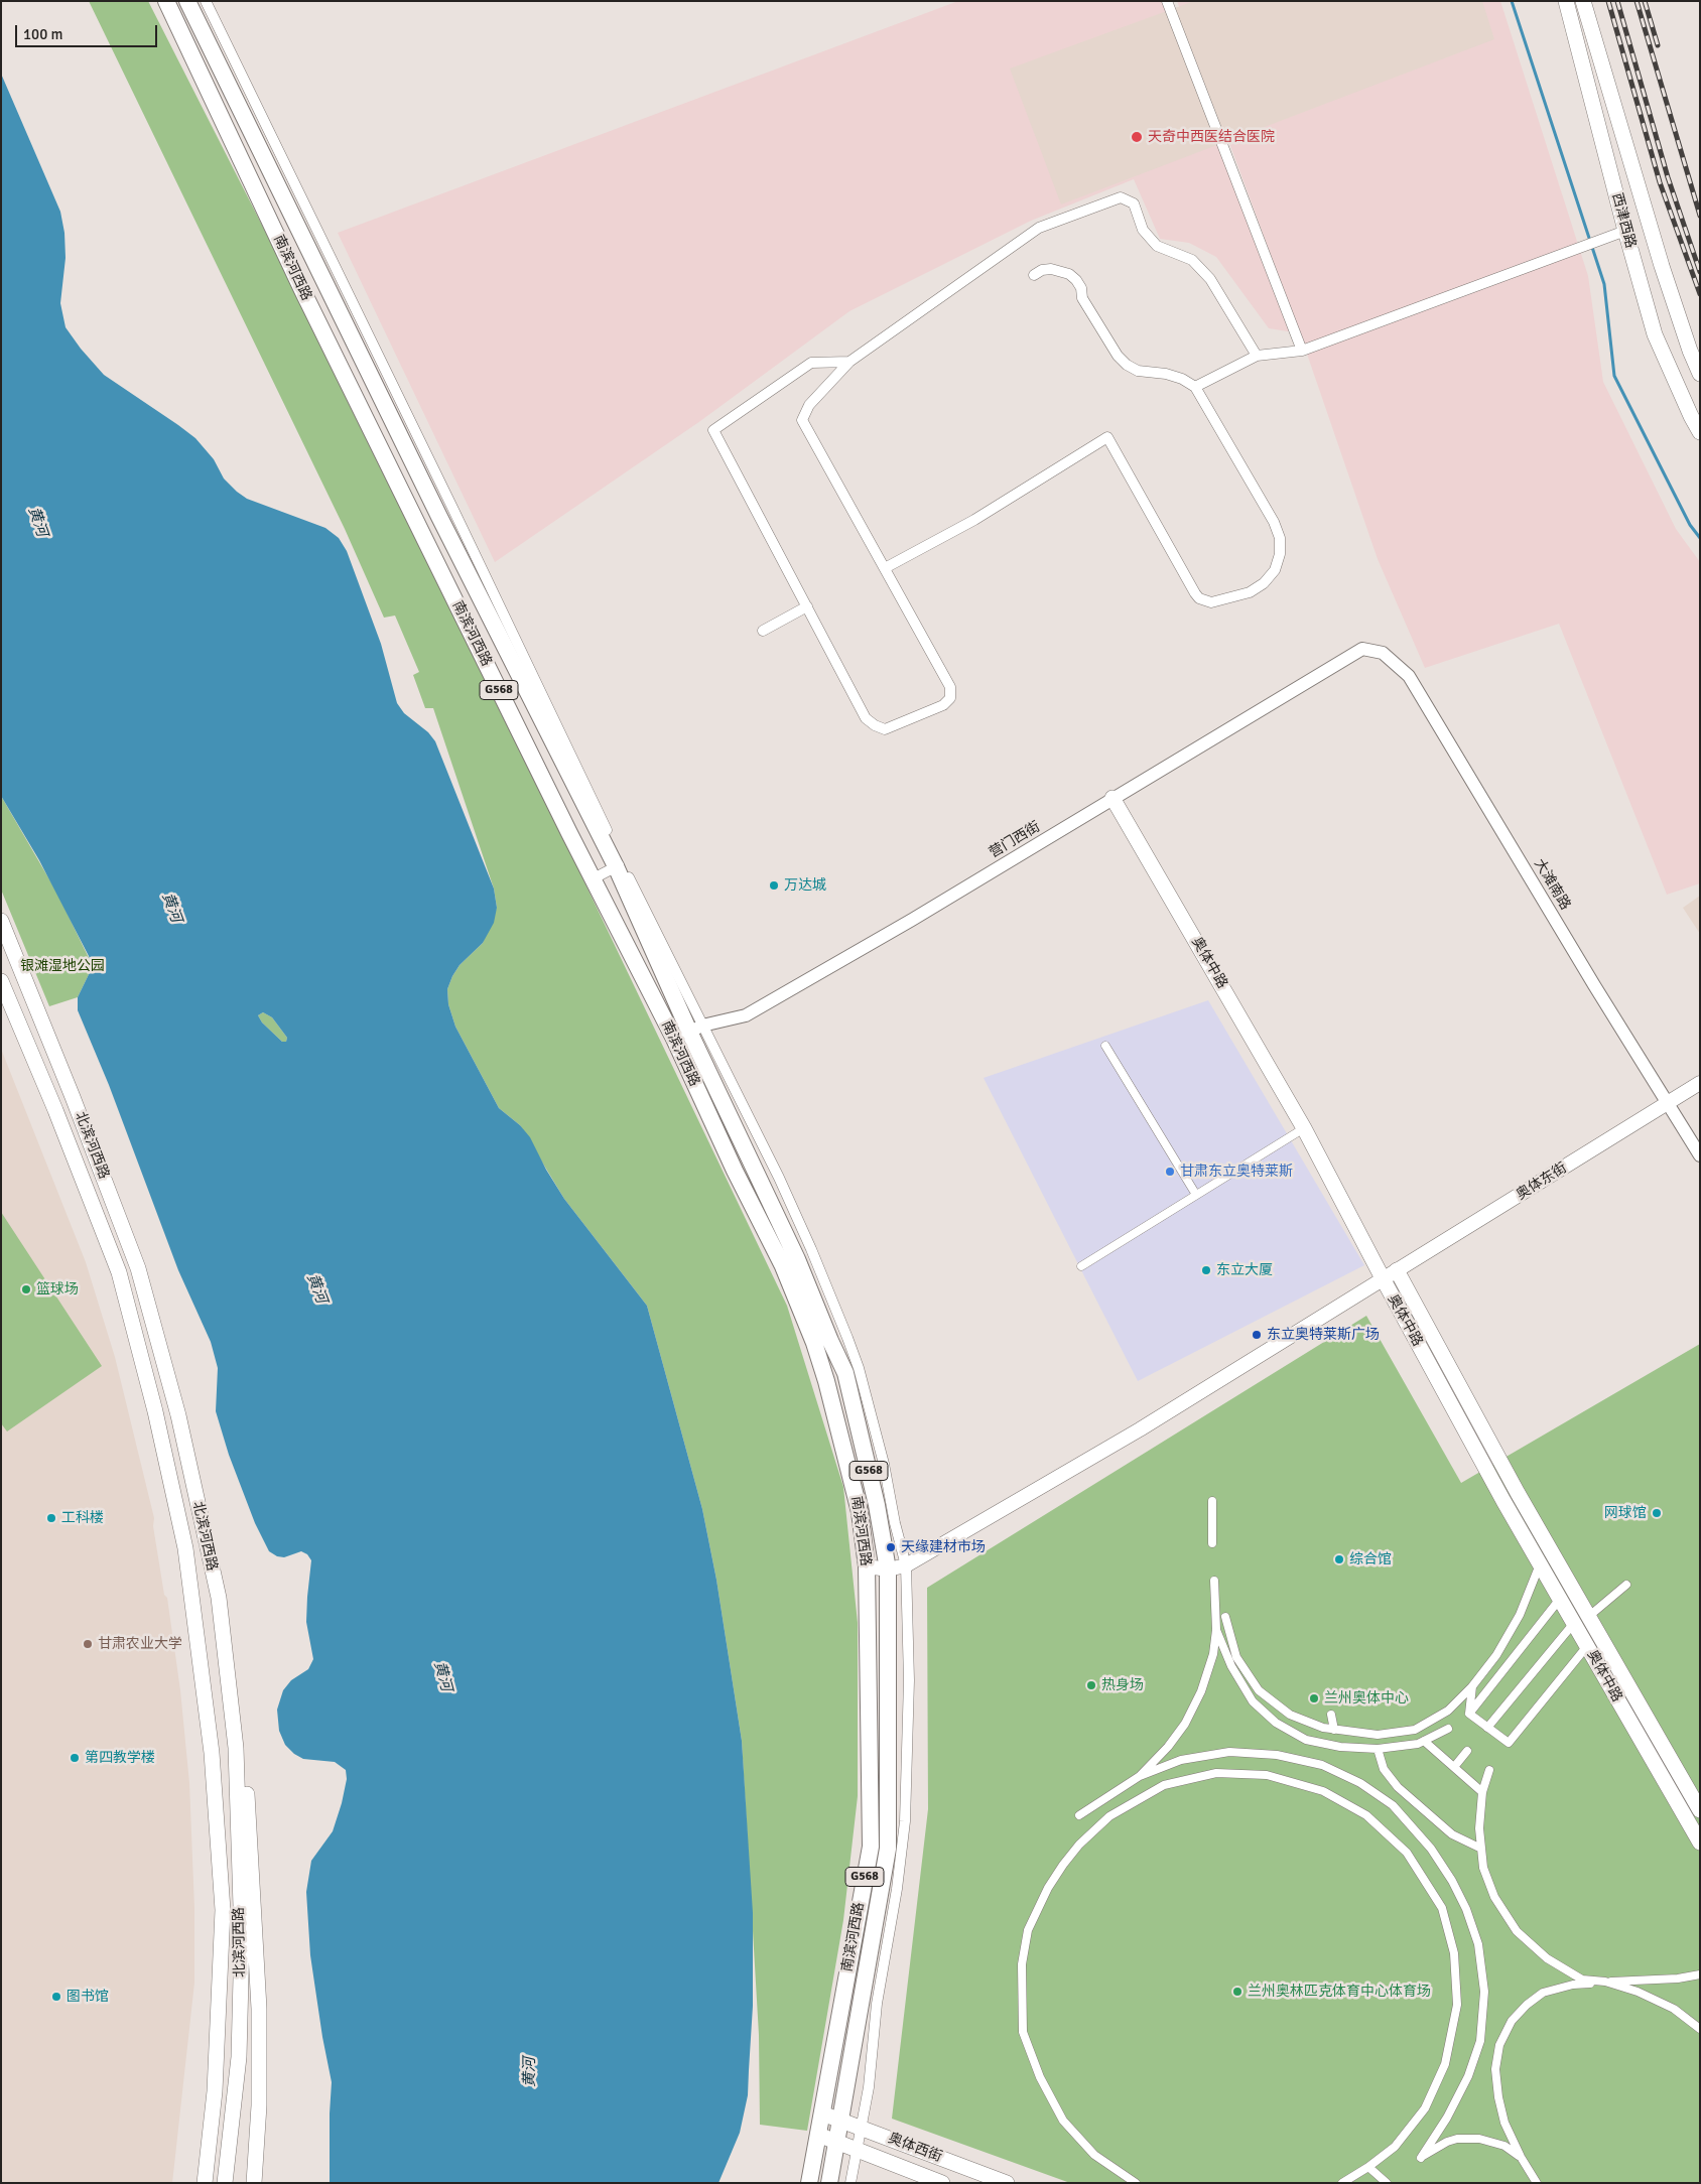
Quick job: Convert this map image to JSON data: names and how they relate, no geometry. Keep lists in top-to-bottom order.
{
  "streets": {
    "highway": ["南滨河西路", "G568"],
    "main road": [
      "西津西路",
      "奥体中路",
      "北滨河西路",
      "奥体东街",
      "奥体西街"
    ],
    "street": ["营门西街", "大滩南路"]
  },
  "crossings": [
    ["南滨河西路", "营门西街"],
    ["南滨河西路", "奥体东街"],
    ["南滨河西路", "奥体西街"],
    ["营门西街", "大滩南路"],
    ["营门西街", "奥体中路"],
    ["大滩南路", "奥体东街"],
    ["奥体中路", "奥体东街"]
  ],
  "water": ["黄河"],
  "parks": ["银滩湿地公园"],
  "places": [
    "天奇中西医结合医院",
    "万达城",
    "甘肃东立奥特莱斯",
    "东立大厦",
    "篮球场",
    "东立奥特莱斯广场",
    "网球馆",
    "工科楼",
    "天缘建材市场",
    "综合馆",
    "甘肃农业大学",
    "热身场",
    "兰州奥体中心",
    "第四教学楼",
    "兰州奥林匹克体育中心体育场",
    "图书馆"
  ],
  "scale_bar": "100 m"
}
